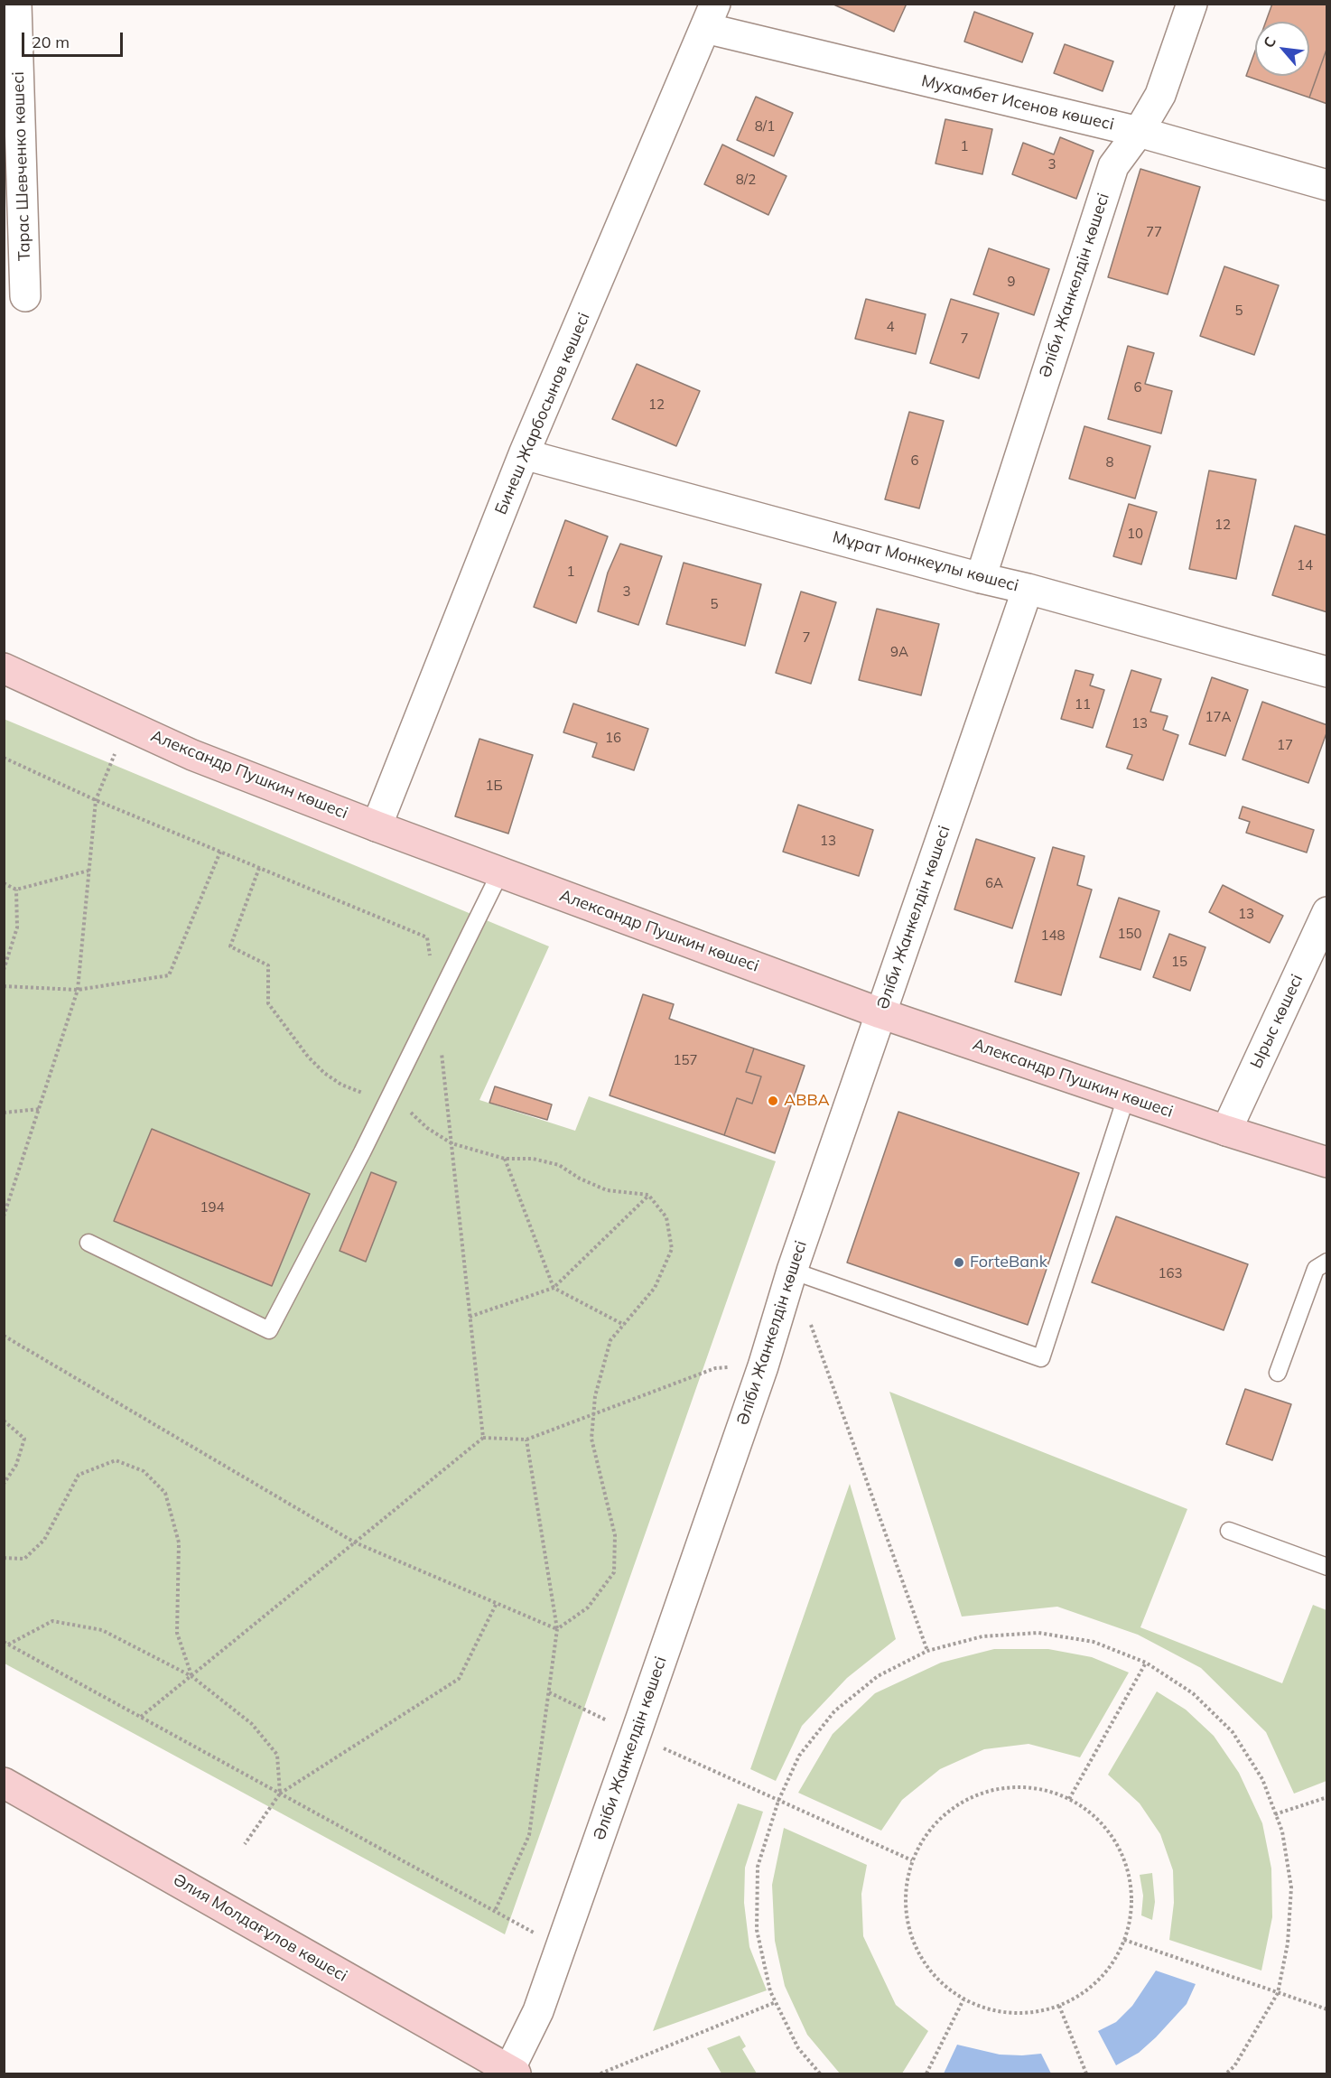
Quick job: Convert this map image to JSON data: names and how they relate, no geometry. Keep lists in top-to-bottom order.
{
  "streets": {
    "street": [
      "Мухамбет Исенов көшесі",
      "Тарас Шевченко көшесі",
      "Әліби Жанкелдін көшесі",
      "Бинеш Жарбосынов көшесі",
      "Мұрат Монкеұлы көшесі",
      "Александр Пушкин көшесі",
      "Ырыс көшесі",
      "Әлия Молдағұлов көшесі"
    ]
  },
  "crossings": [
    ["Мухамбет Исенов көшесі", "Әліби Жанкелдін көшесі"],
    ["Мухамбет Исенов көшесі", "Бинеш Жарбосынов көшесі"],
    ["Әліби Жанкелдін көшесі", "Мұрат Монкеұлы көшесі"],
    ["Әліби Жанкелдін көшесі", "Александр Пушкин көшесі"],
    ["Әліби Жанкелдін көшесі", "Әлия Молдағұлов көшесі"],
    ["Бинеш Жарбосынов көшесі", "Мұрат Монкеұлы көшесі"],
    ["Бинеш Жарбосынов көшесі", "Александр Пушкин көшесі"],
    ["Александр Пушкин көшесі", "Ырыс көшесі"]
  ],
  "places": ["ABBA", "ForteBank"],
  "house_numbers": [
    "8/1",
    "1",
    "3",
    "8/2",
    "77",
    "9",
    "5",
    "4",
    "7",
    "6",
    "12",
    "6",
    "8",
    "12",
    "10",
    "14",
    "1",
    "3",
    "5",
    "7",
    "9А",
    "11",
    "17А",
    "13",
    "16",
    "17",
    "1Б",
    "13",
    "6А",
    "13",
    "150",
    "148",
    "15",
    "157",
    "194",
    "163"
  ],
  "scale_bar": "20 m",
  "north": "top left"
}
